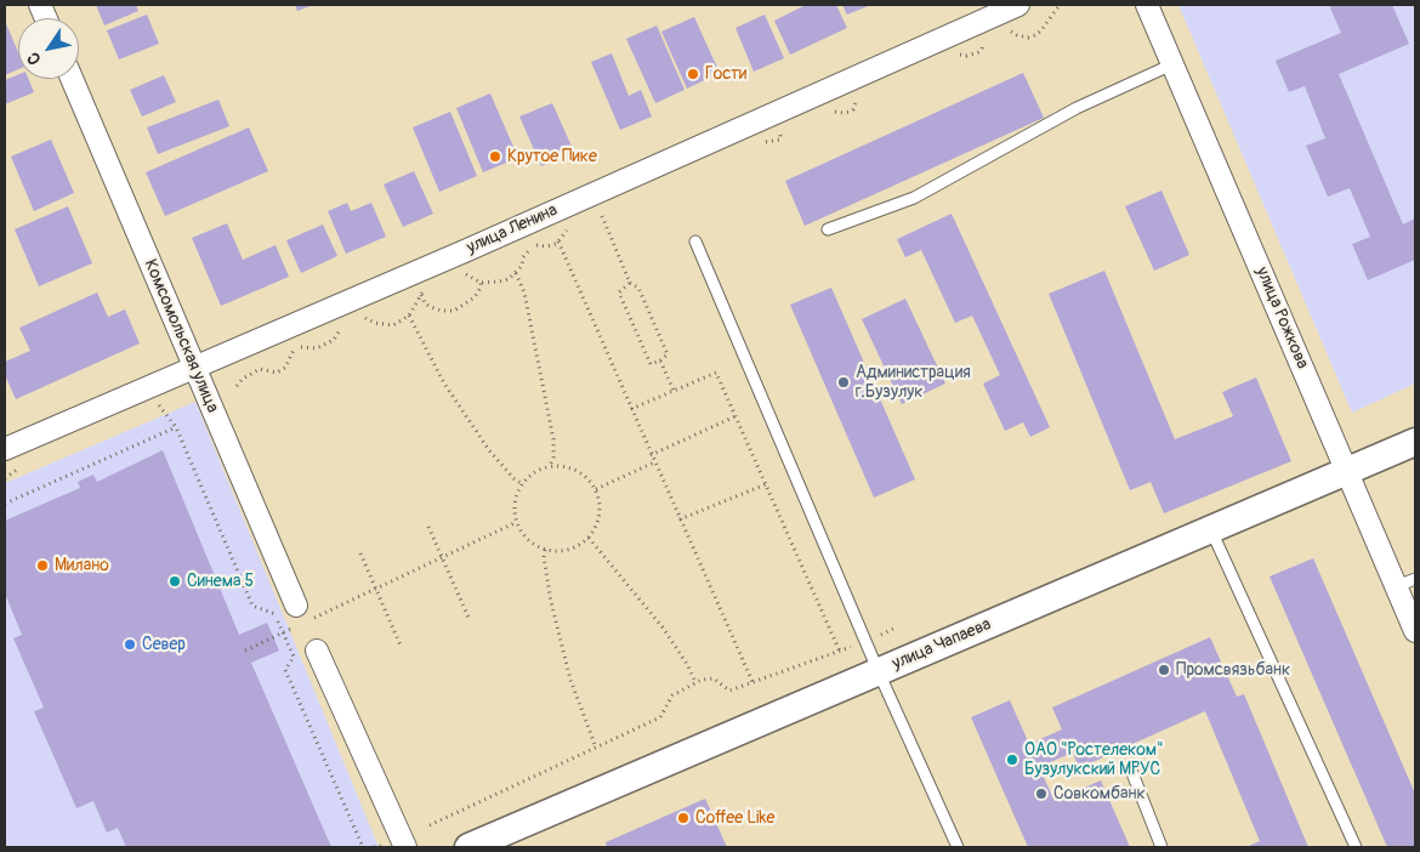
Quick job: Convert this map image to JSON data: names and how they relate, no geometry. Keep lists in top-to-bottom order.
{
  "streets": {
    "street": [
      "улица Ленина",
      "улица Рожкова",
      "Комсомольская улица",
      "улица Чапаева"
    ]
  },
  "crossings": [
    ["улица Ленина", "Комсомольская улица"],
    ["улица Рожкова", "улица Чапаева"]
  ],
  "places": [
    "Гости",
    "Крутое Пике",
    "Администрация г.Бузулук",
    "Милано",
    "Синема 5",
    "Север",
    "Промсвязьбанк",
    "ОАО \"Ростелеком\" Бузулукский МРУС",
    "Совкомбанк",
    "Coffee Like"
  ],
  "north": "bottom left"
}
